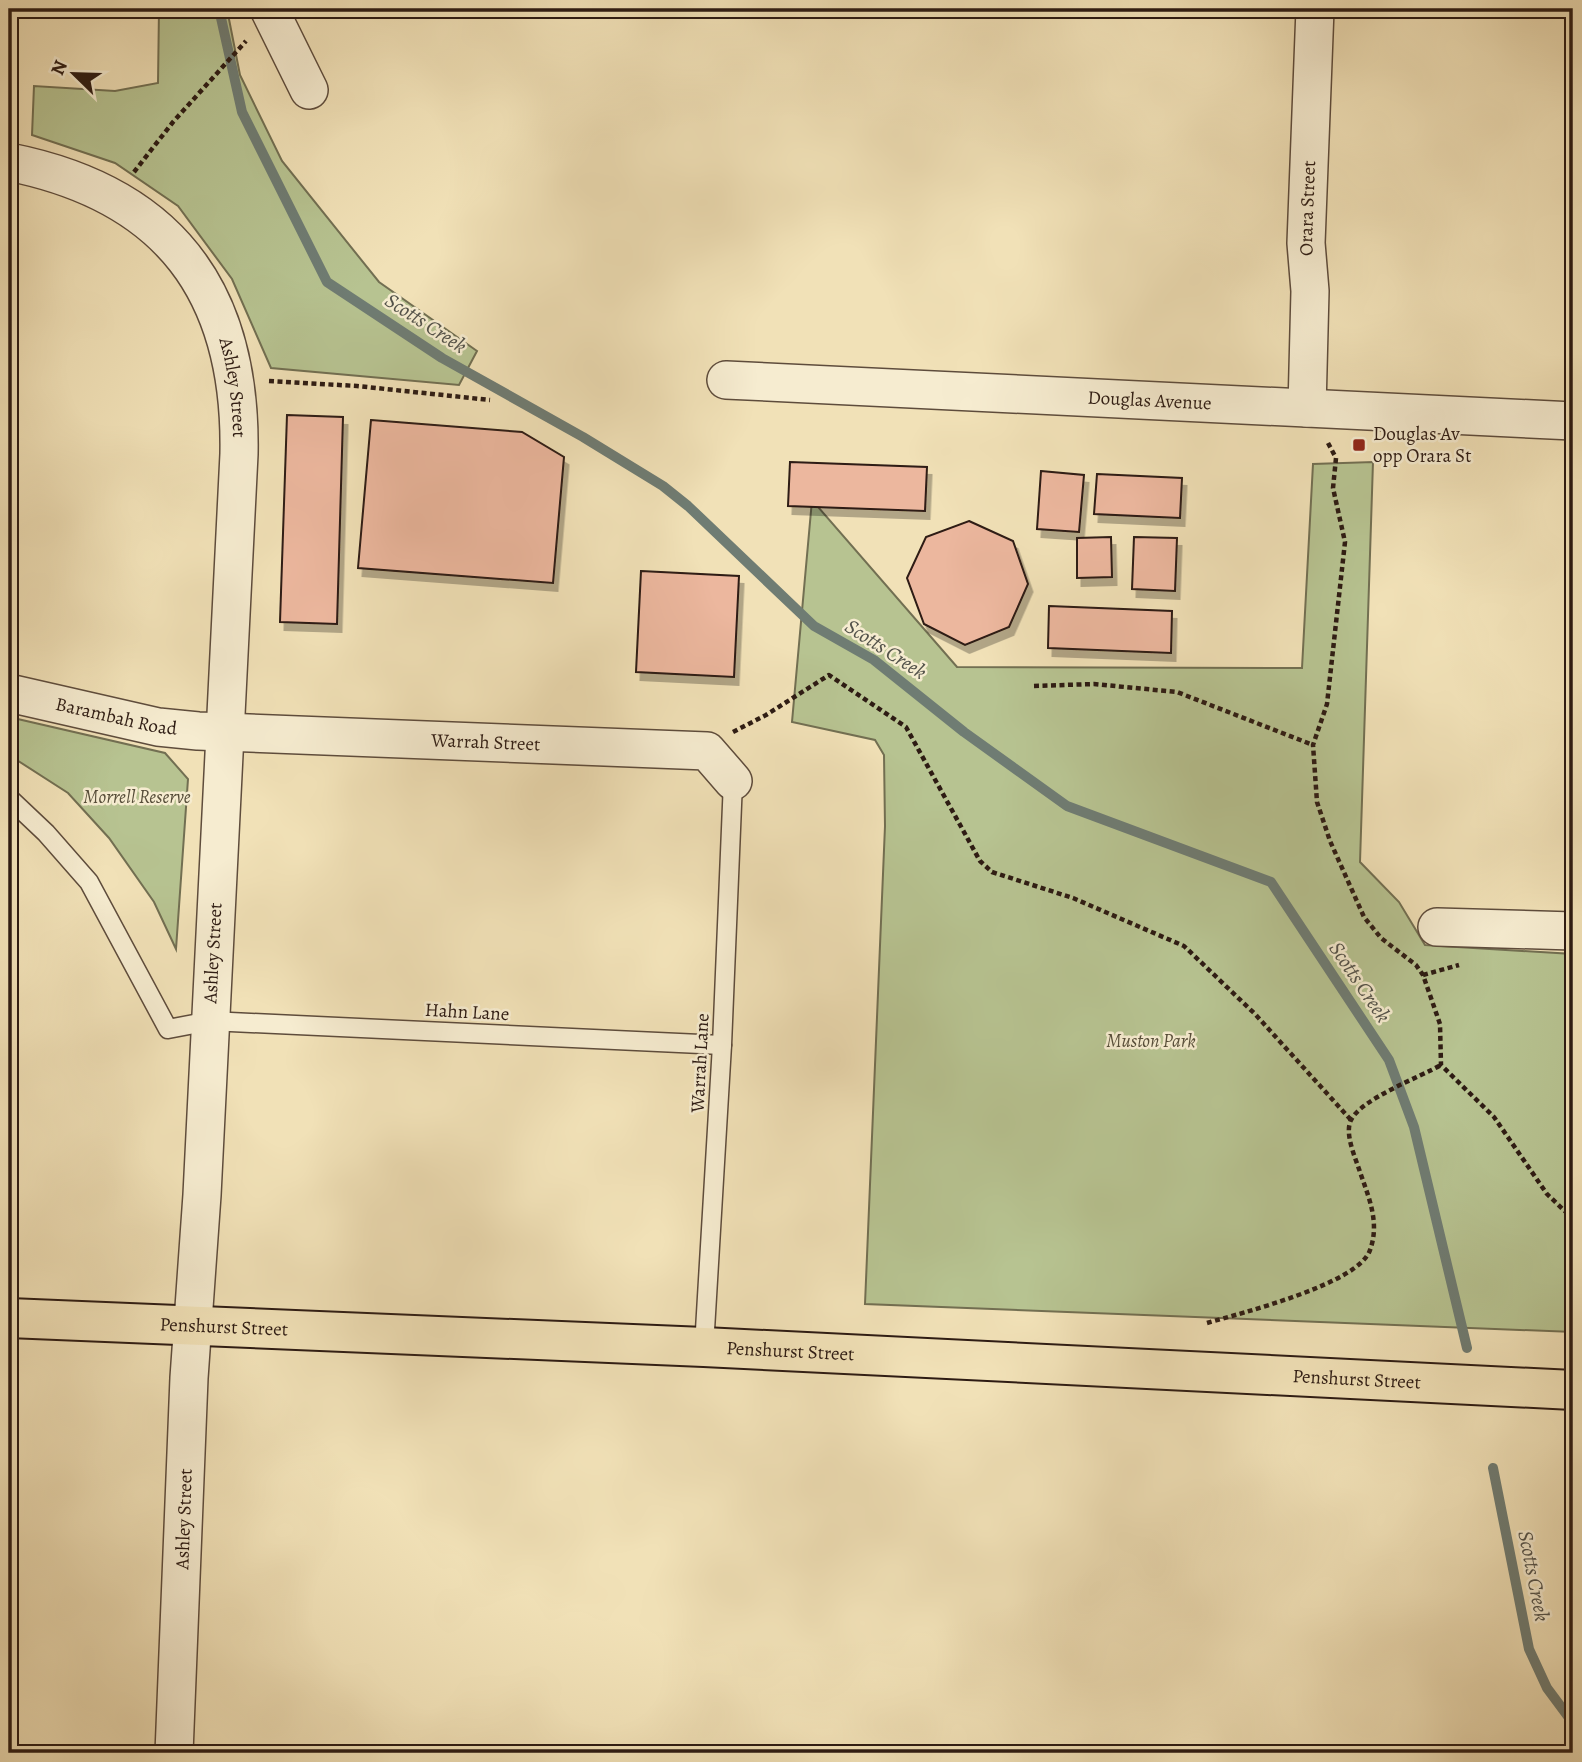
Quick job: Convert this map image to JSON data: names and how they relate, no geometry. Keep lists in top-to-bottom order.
{
  "streets": {
    "main road": ["Penshurst Street"],
    "street": [
      "Orara Street",
      "Ashley Street",
      "Douglas Avenue",
      "Barambah Road",
      "Warrah Street"
    ],
    "lane": ["Hahn Lane", "Warrah Lane"]
  },
  "crossings": [
    ["Orara Street", "Douglas Avenue"],
    ["Ashley Street", "Barambah Road"],
    ["Ashley Street", "Warrah Street"],
    ["Ashley Street", "Hahn Lane"],
    ["Ashley Street", "Penshurst Street"],
    ["Barambah Road", "Warrah Street"],
    ["Hahn Lane", "Warrah Lane"],
    ["Warrah Lane", "Penshurst Street"]
  ],
  "water": ["Scotts Creek"],
  "parks": ["Morrell Reserve", "Muston Park"],
  "places": {
    "transit": ["Douglas Av opp Orara St"]
  },
  "north": "top left"
}
